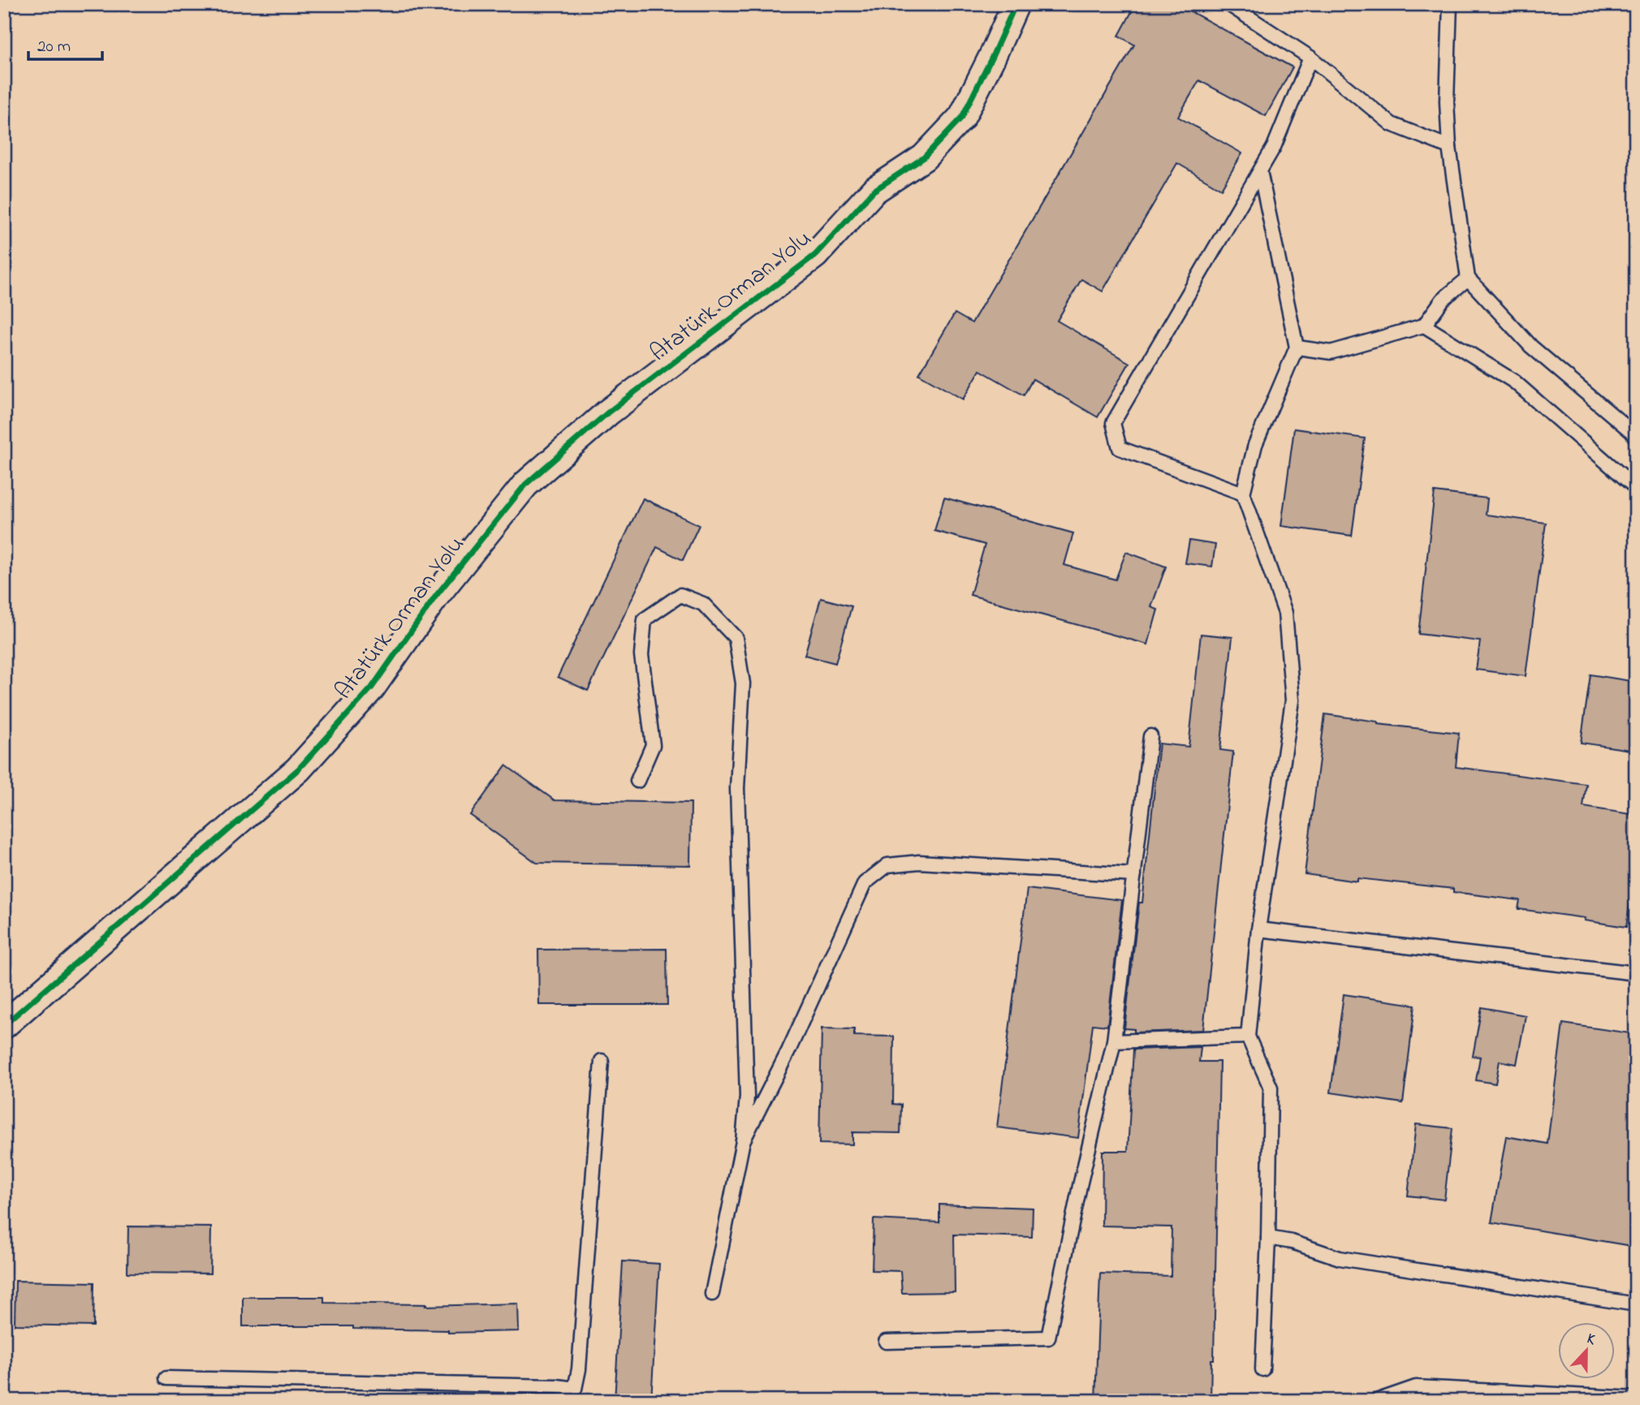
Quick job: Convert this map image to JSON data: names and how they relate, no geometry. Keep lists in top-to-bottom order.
{
  "streets": {
    "street": ["Atatürk Orman Yolu"]
  },
  "scale_bar": "20 m",
  "north": "top"
}
